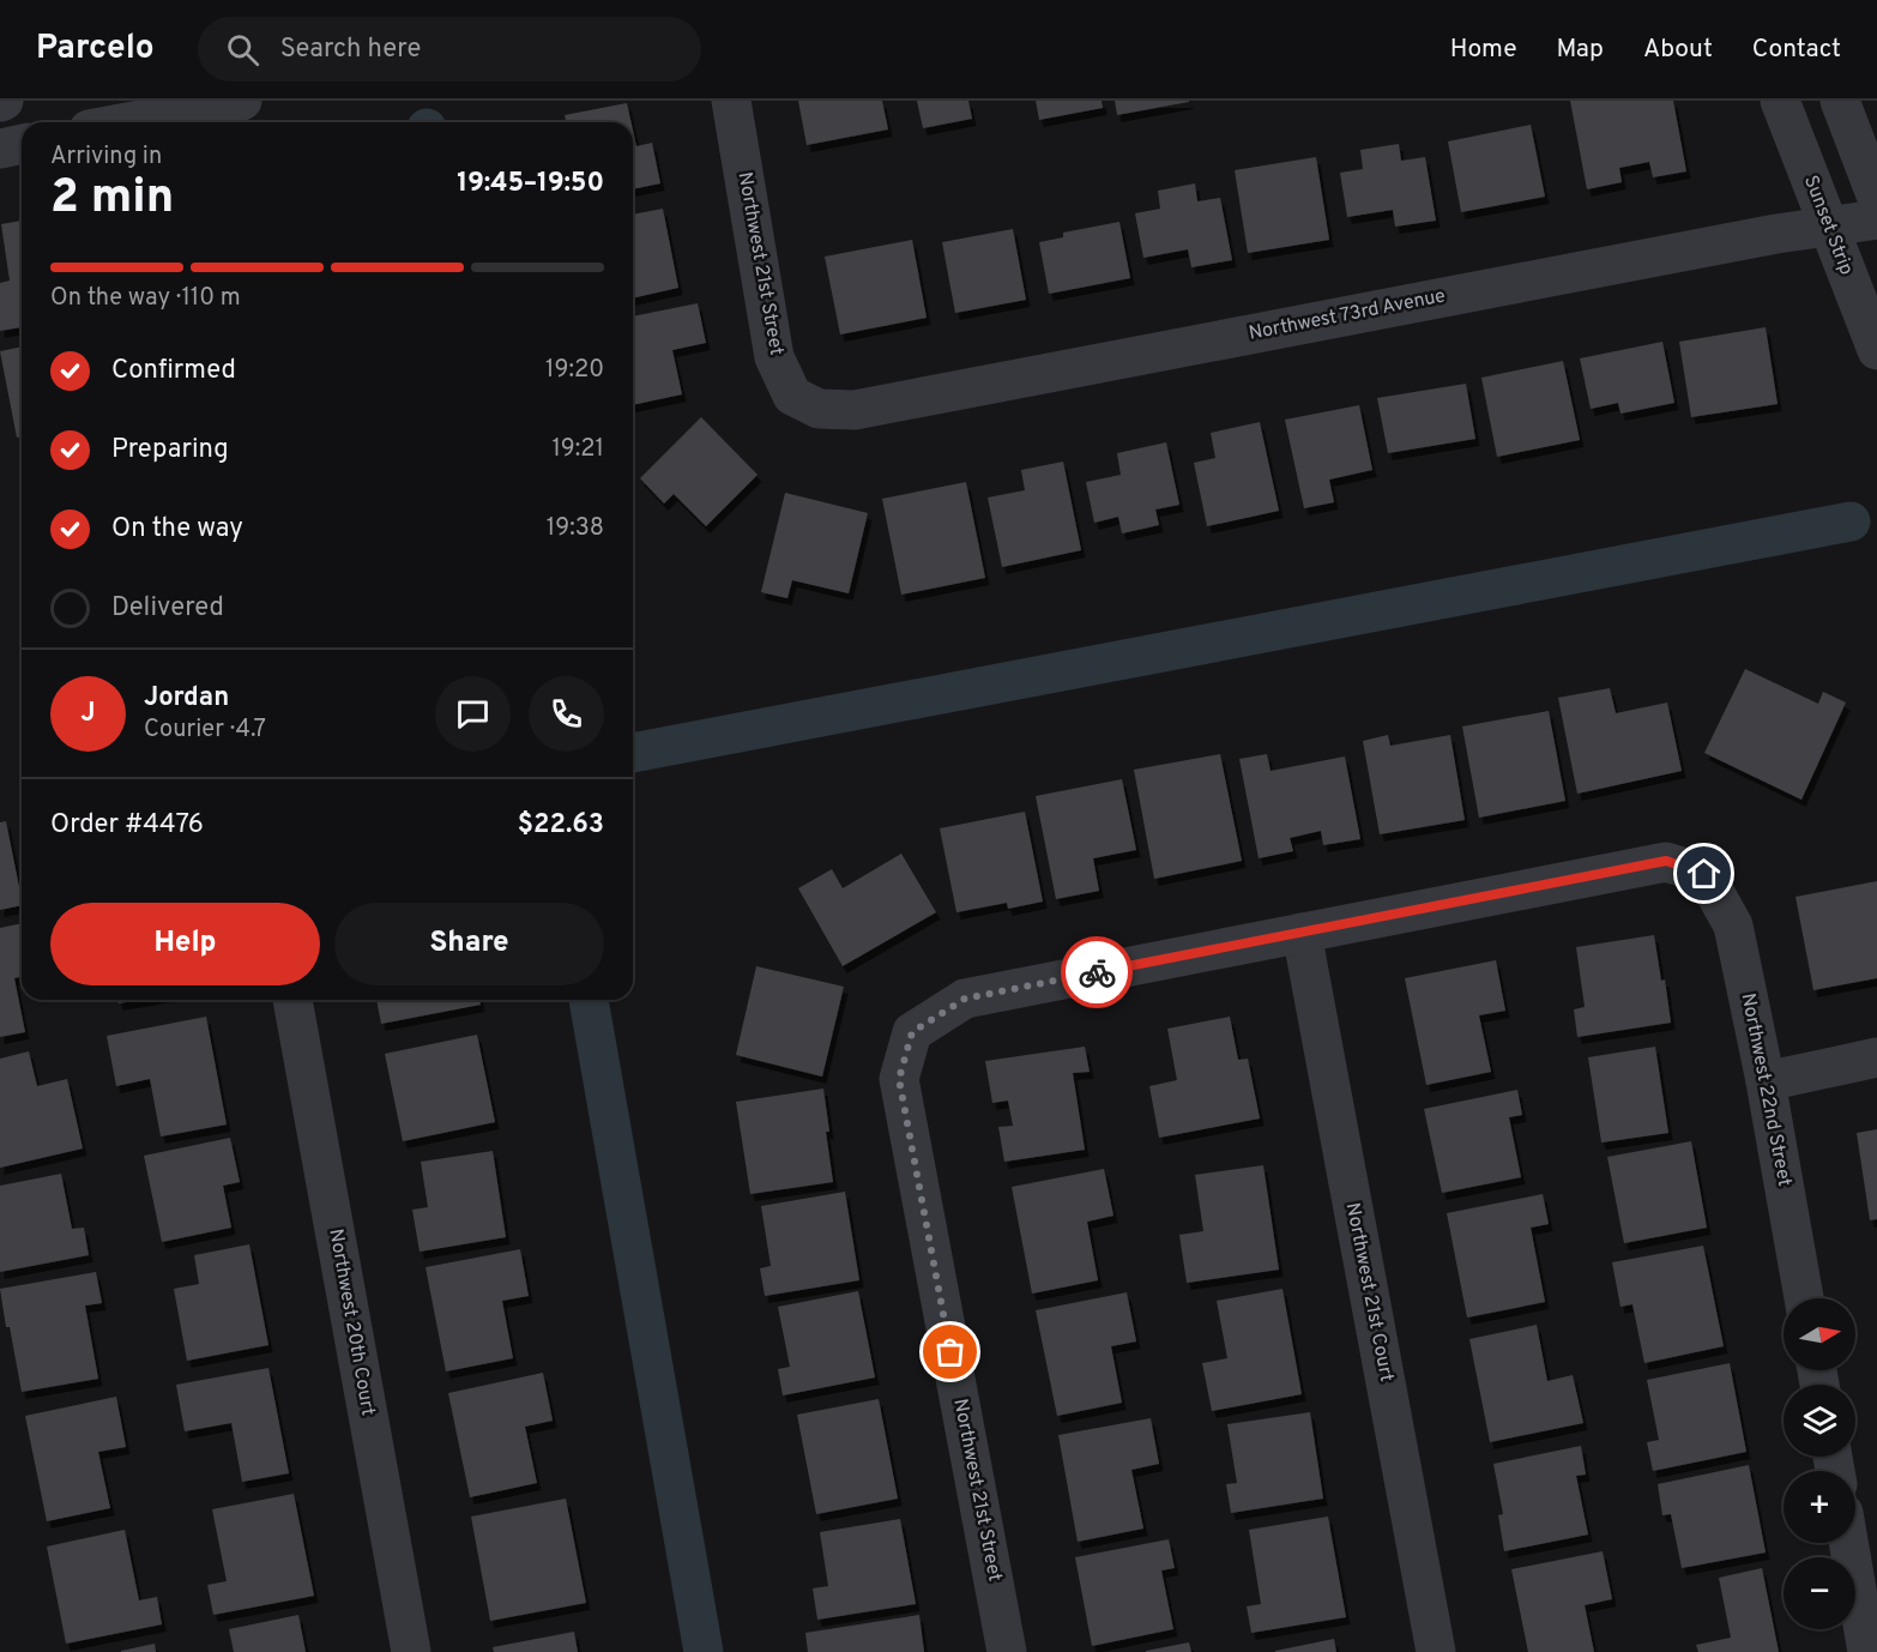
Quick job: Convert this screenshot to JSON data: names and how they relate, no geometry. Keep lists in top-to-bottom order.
{
  "streets": {
    "street": [
      "Sunset Strip",
      "Northwest 21st Street",
      "Northwest 73rd Avenue",
      "Northwest 22nd Street",
      "Northwest 21st Court",
      "Northwest 20th Court"
    ]
  },
  "crossings": [
    ["Sunset Strip", "Northwest 73rd Avenue"],
    ["Northwest 21st Street", "Northwest 73rd Avenue"],
    ["Northwest 21st Street", "Northwest 22nd Street"],
    ["Northwest 21st Street", "Northwest 21st Court"],
    ["Northwest 22nd Street", "Northwest 21st Court"]
  ],
  "north": "right",
  "page": {
    "header": "Parcelo",
    "search": "Search here",
    "nav": [
      "Home",
      "Map",
      "About",
      "Contact"
    ],
    "heading": ["2 min", "Arriving in", "19:45–19:50"],
    "panel": [
      "Jordan",
      "Courier · 4.7",
      "Order #4476",
      "$22.63"
    ],
    "bar": "On the way · 110 m",
    "list": [
      ["Confirmed", "19:20"],
      ["Preparing", "19:21"],
      ["On the way", "19:38"],
      "Delivered"
    ],
    "round": "J",
    "buttons": ["Help", "Share"],
    "map_buttons": ["+", "−"]
  }
}
